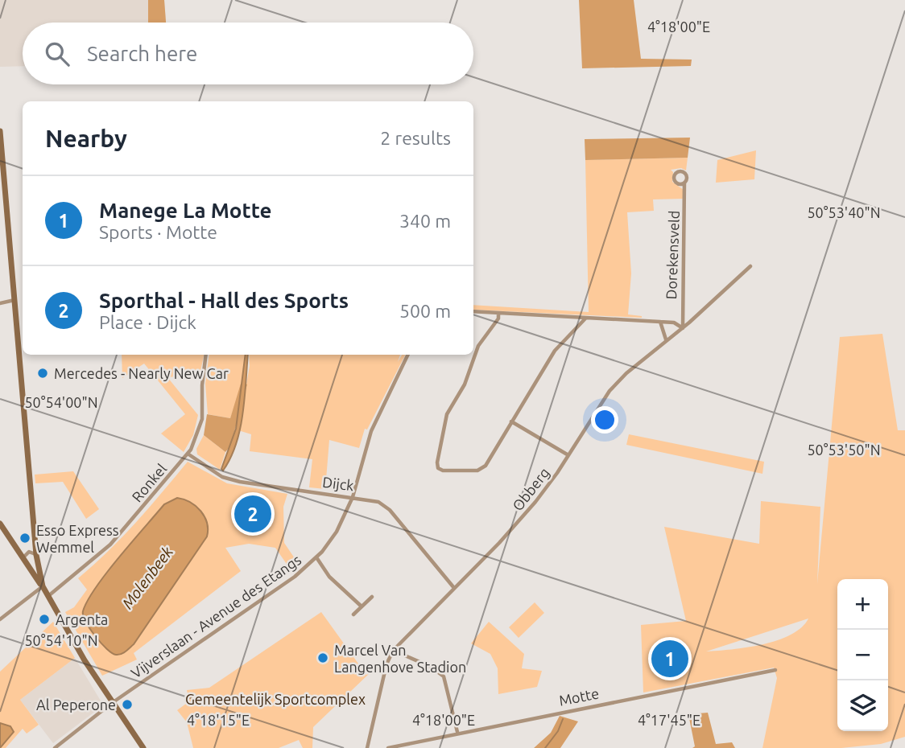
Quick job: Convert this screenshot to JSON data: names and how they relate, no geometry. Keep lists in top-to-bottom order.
{
  "streets": {
    "street": [
      "Dorekensveld",
      "Ronkel",
      "Dijck",
      "Obberg",
      "Vijverslaan - Avenue des Etangs",
      "Motte"
    ]
  },
  "crossings": [
    ["Dorekensveld", "Obberg"],
    ["Ronkel", "Dijck"],
    ["Dijck", "Obberg"],
    ["Dijck", "Vijverslaan - Avenue des Etangs"]
  ],
  "water": ["Molenbeek"],
  "parks": ["Gemeentelijk Sportcomplex"],
  "places": [
    "Mercedes - Nearly New Car",
    "Esso Express Wemmel",
    "Argenta",
    "Marcel Van Langenhove Stadion",
    "Al Peperone"
  ],
  "page": {
    "search": "Search here",
    "heading": ["Nearby", "2 results"],
    "list": [
      {
        "mark": "1",
        "name": "Manege La Motte",
        "note": "Sports · Motte",
        "value": "340 m"
      },
      {
        "mark": "2",
        "name": "Sporthal - Hall des Sports",
        "note": "Place · Dijck",
        "value": "500 m"
      }
    ],
    "pins": ["2", "1"],
    "map_buttons": ["+", "−"]
  },
  "coordinates": [
    "4°18'00\"E",
    "50°53'40\"N",
    "50°54'00\"N",
    "50°53'50\"N",
    "50°54'10\"N",
    "4°18'15\"E",
    "4°17'45\"E"
  ]
}
